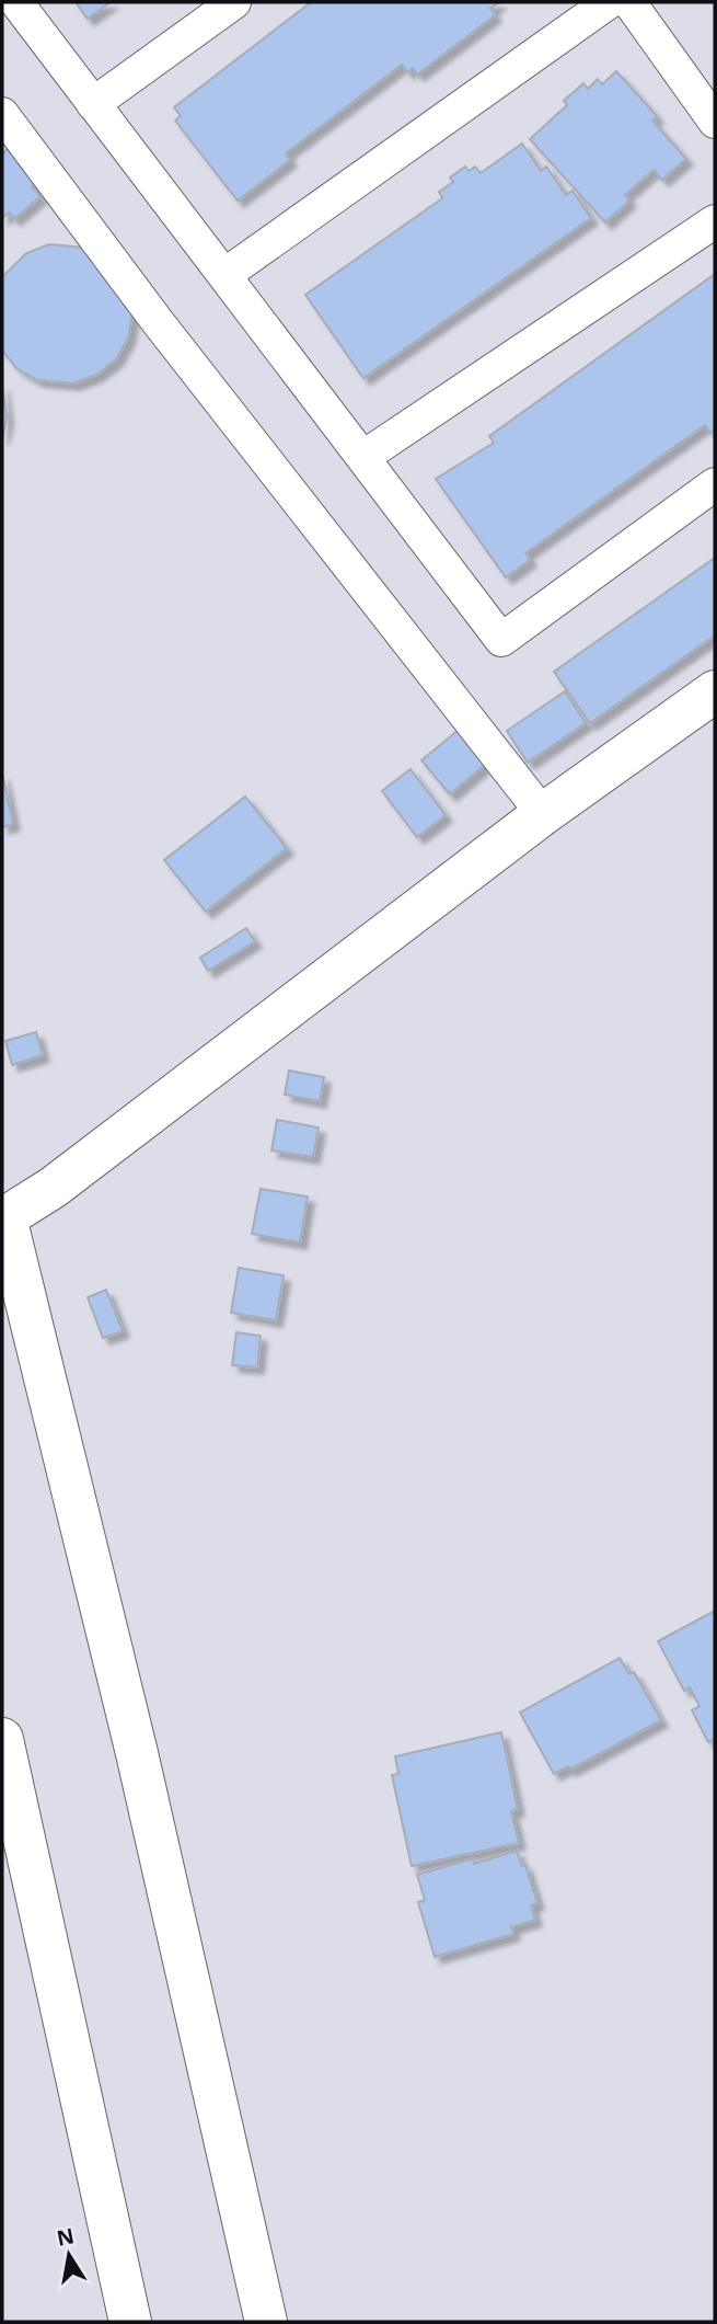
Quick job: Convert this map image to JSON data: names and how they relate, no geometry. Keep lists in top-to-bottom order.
{
  "north": "top"
}
